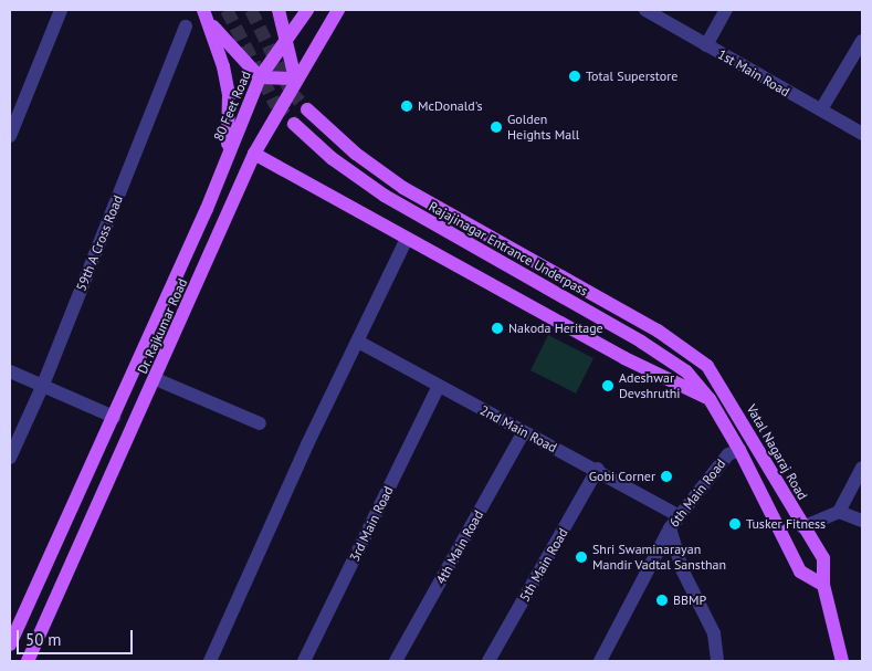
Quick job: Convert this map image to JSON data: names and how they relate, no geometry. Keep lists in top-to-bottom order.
{
  "streets": {
    "main road": [
      "80 Feet Road",
      "Rajajinagar Entrance Underpass",
      "Dr. Rajkumar Road",
      "Vatal Nagaraj Road"
    ],
    "street": [
      "1st Main Road",
      "59th A Cross Road",
      "2nd Main Road",
      "6th Main Road",
      "3rd Main Road",
      "4th Main Road",
      "5th Main Road"
    ]
  },
  "crossings": [
    ["80 Feet Road", "Dr. Rajkumar Road"],
    ["Rajajinagar Entrance Underpass", "Vatal Nagaraj Road"],
    ["2nd Main Road", "6th Main Road"],
    ["2nd Main Road", "3rd Main Road"],
    ["2nd Main Road", "4th Main Road"],
    ["2nd Main Road", "5th Main Road"]
  ],
  "places": [
    "Total Superstore",
    "McDonald's",
    "Golden Heights Mall",
    "Nakoda Heritage",
    "Adeshwar Devshruthi",
    "Gobi Corner",
    "Tusker Fitness",
    "Shri Swaminarayan Mandir Vadtal Sansthan",
    "BBMP"
  ],
  "scale_bar": "50 m"
}
